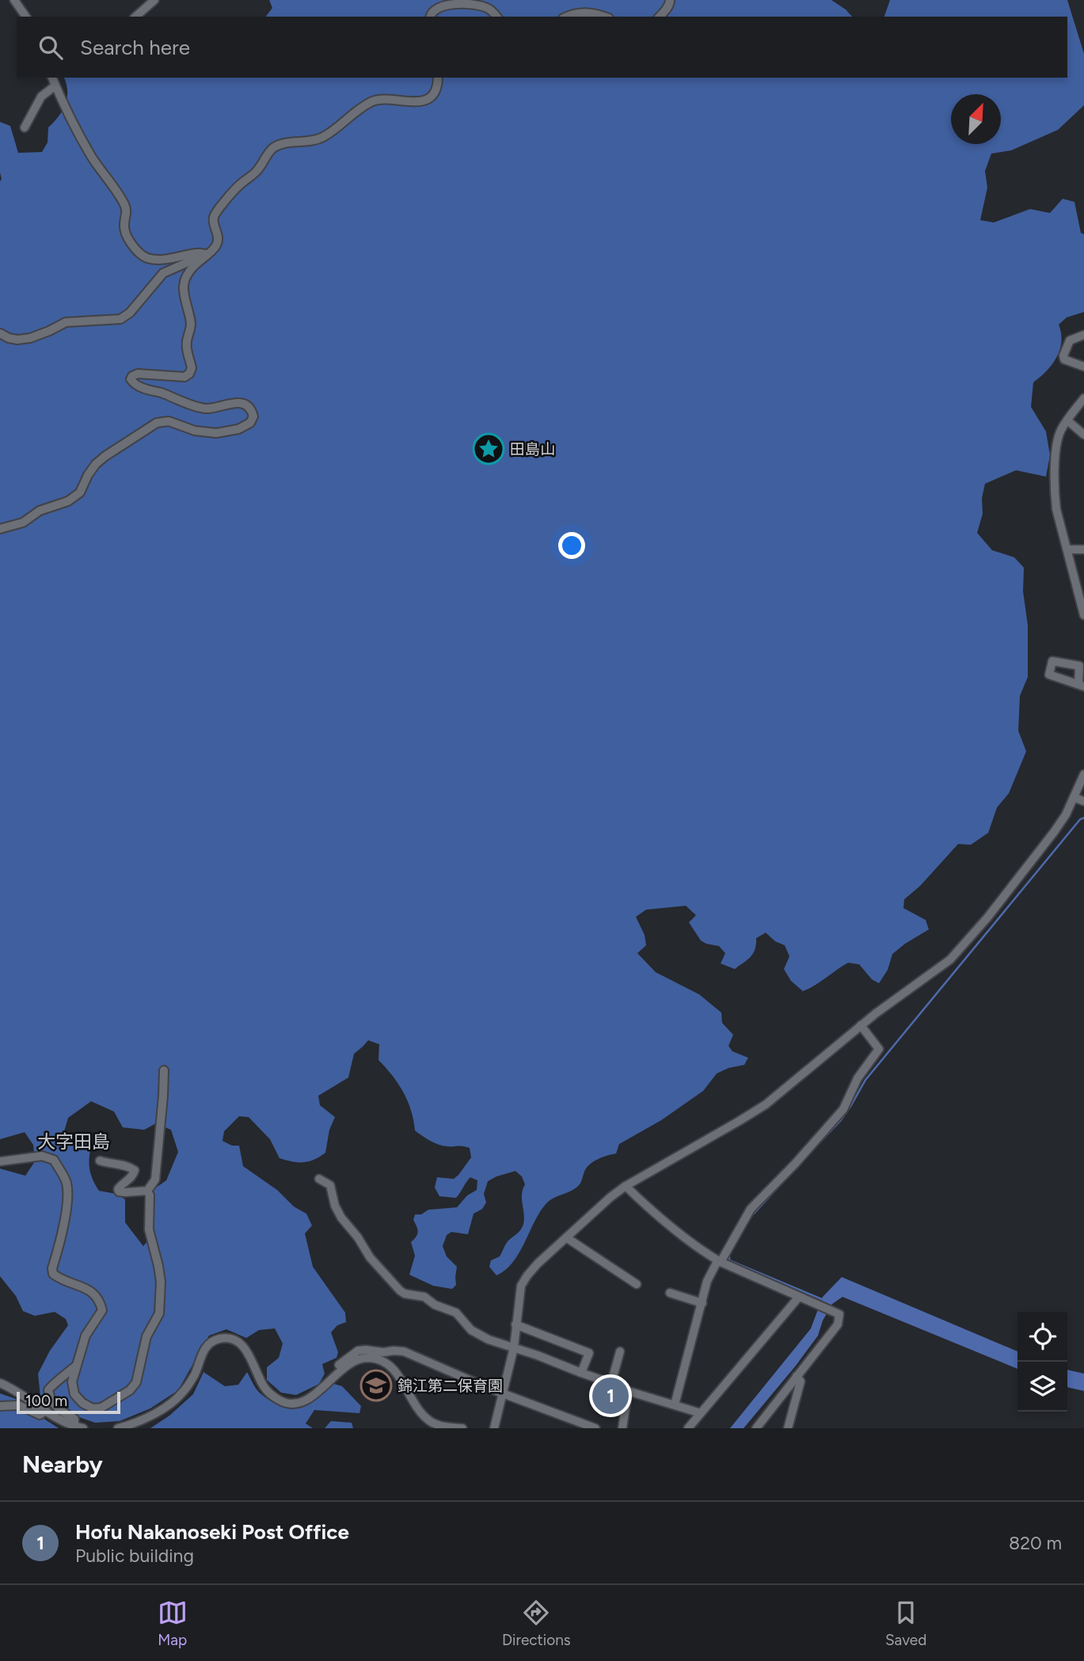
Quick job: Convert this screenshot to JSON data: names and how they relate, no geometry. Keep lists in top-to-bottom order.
{
  "districts": ["大字田島"],
  "places": {
    "place": ["田島山"],
    "school or university": ["錦江第二保育園"]
  },
  "scale_bar": "100 m",
  "north": "top right",
  "page": {
    "search": "Search here",
    "pins": "1",
    "scale": "100 m",
    "heading": "Nearby",
    "list": [
      {
        "mark": "1",
        "name": "Hofu Nakanoseki Post Office",
        "note": "Public building",
        "value": "820 m"
      }
    ],
    "nav": ["Map", "Directions", "Saved"]
  }
}
